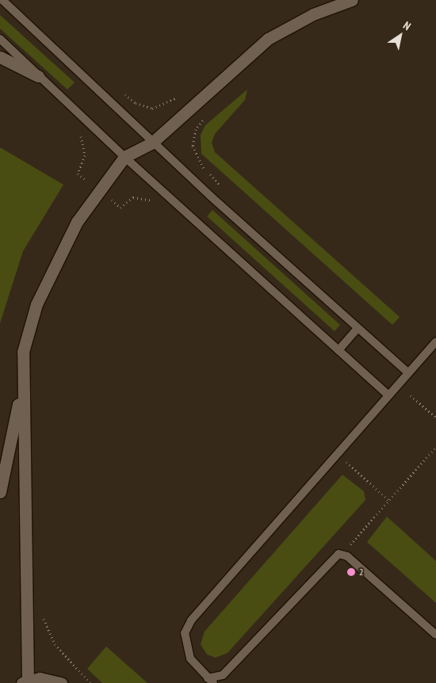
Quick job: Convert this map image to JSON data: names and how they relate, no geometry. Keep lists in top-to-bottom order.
{
  "places": ["2"],
  "north": "top right"
}
